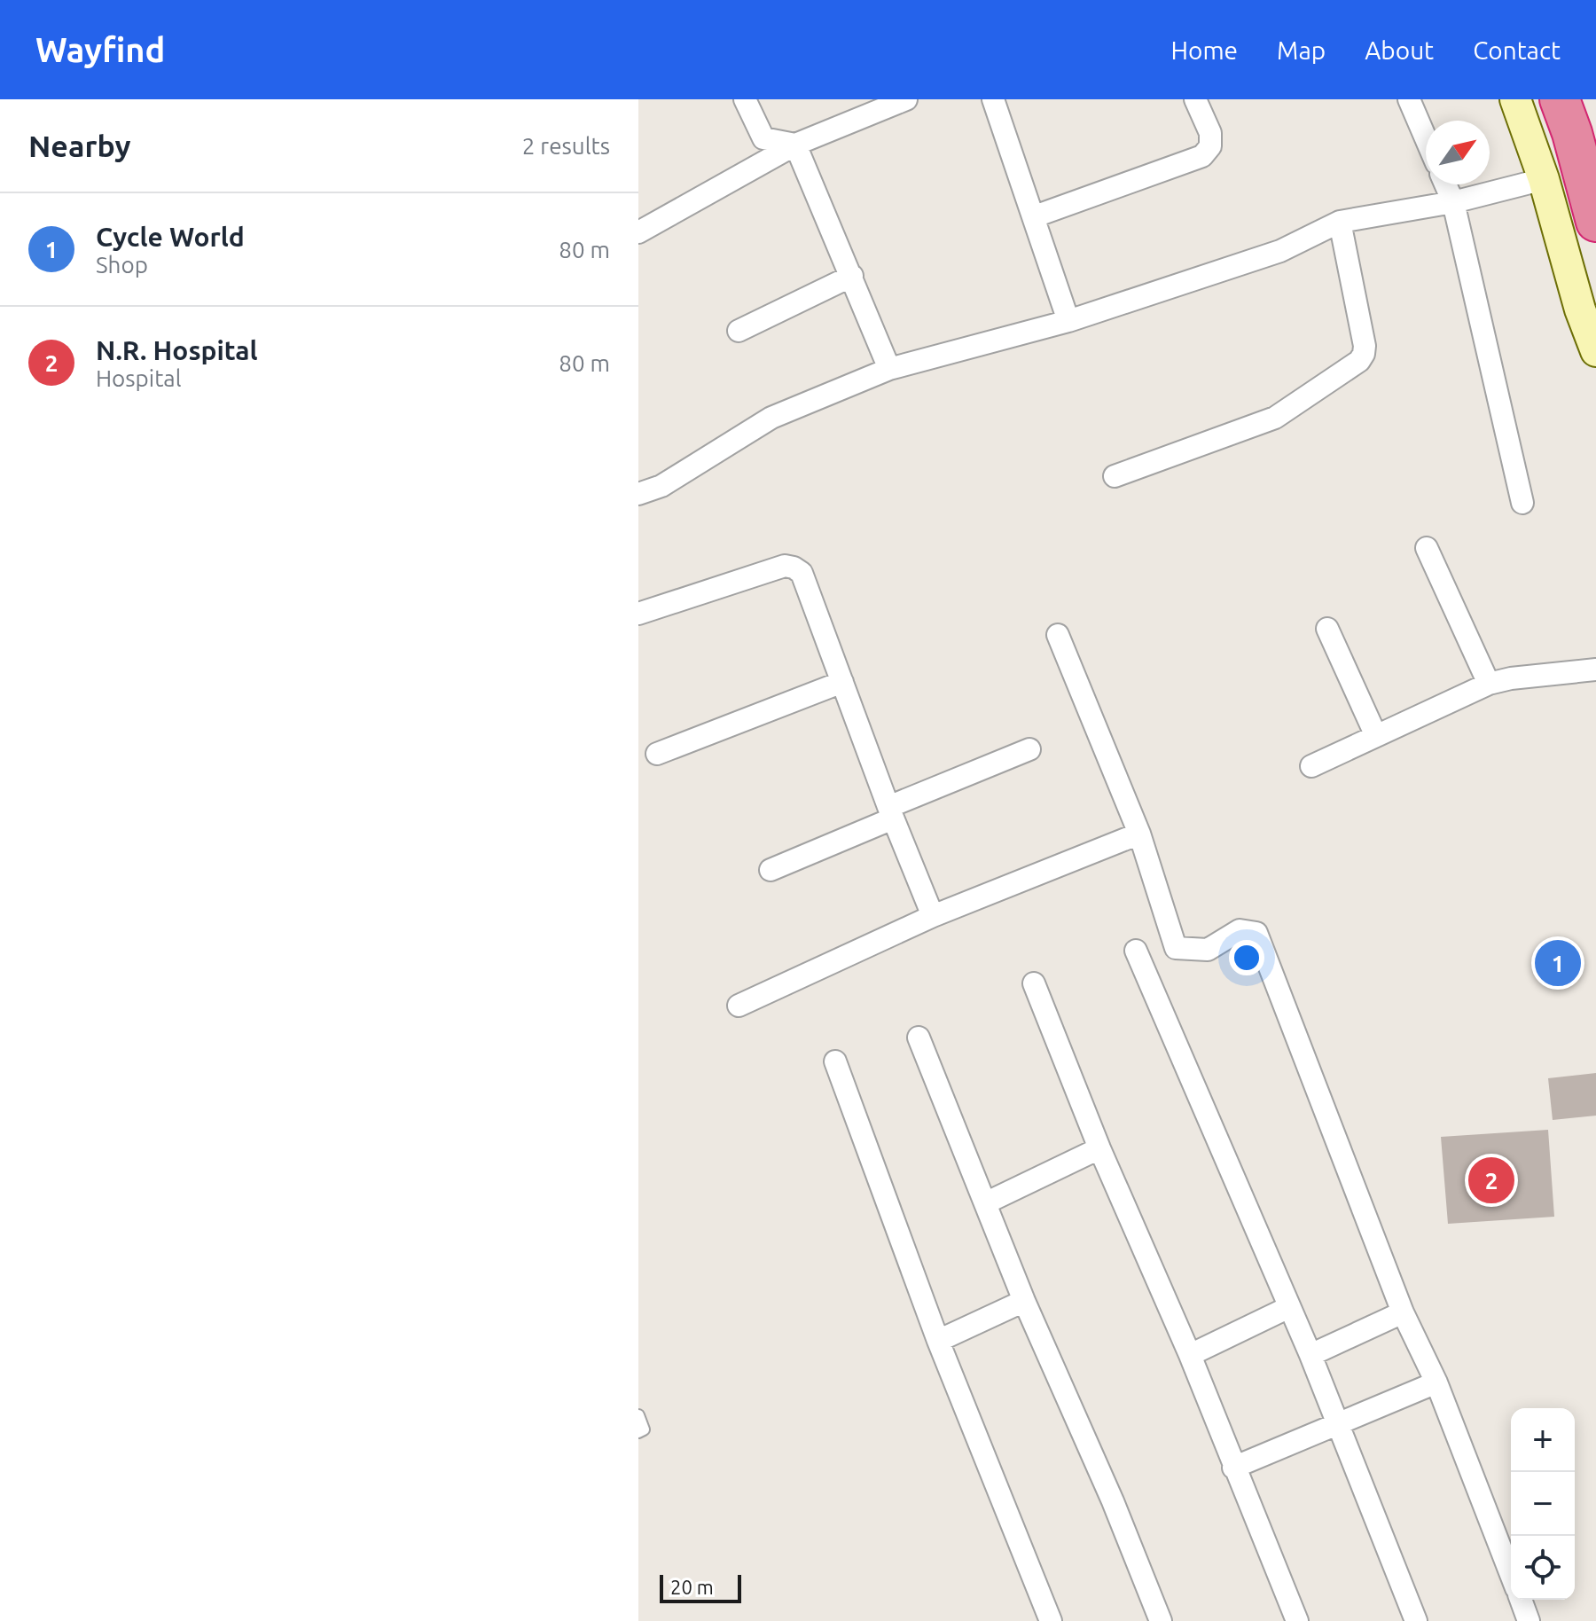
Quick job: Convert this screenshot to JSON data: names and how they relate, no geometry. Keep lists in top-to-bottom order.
{
  "scale_bar": "20 m",
  "north": "top right",
  "page": {
    "header": "Wayfind",
    "nav": [
      "Home",
      "Map",
      "About",
      "Contact"
    ],
    "heading": ["Nearby", "2 results"],
    "list": [
      {
        "mark": "1",
        "name": "Cycle World",
        "note": "Shop",
        "value": "80 m"
      },
      {
        "mark": "2",
        "name": "N.R. Hospital",
        "note": "Hospital",
        "value": "80 m"
      }
    ],
    "pins": ["1", "2"],
    "map_buttons": ["+", "−"],
    "scale": "20 m"
  }
}
